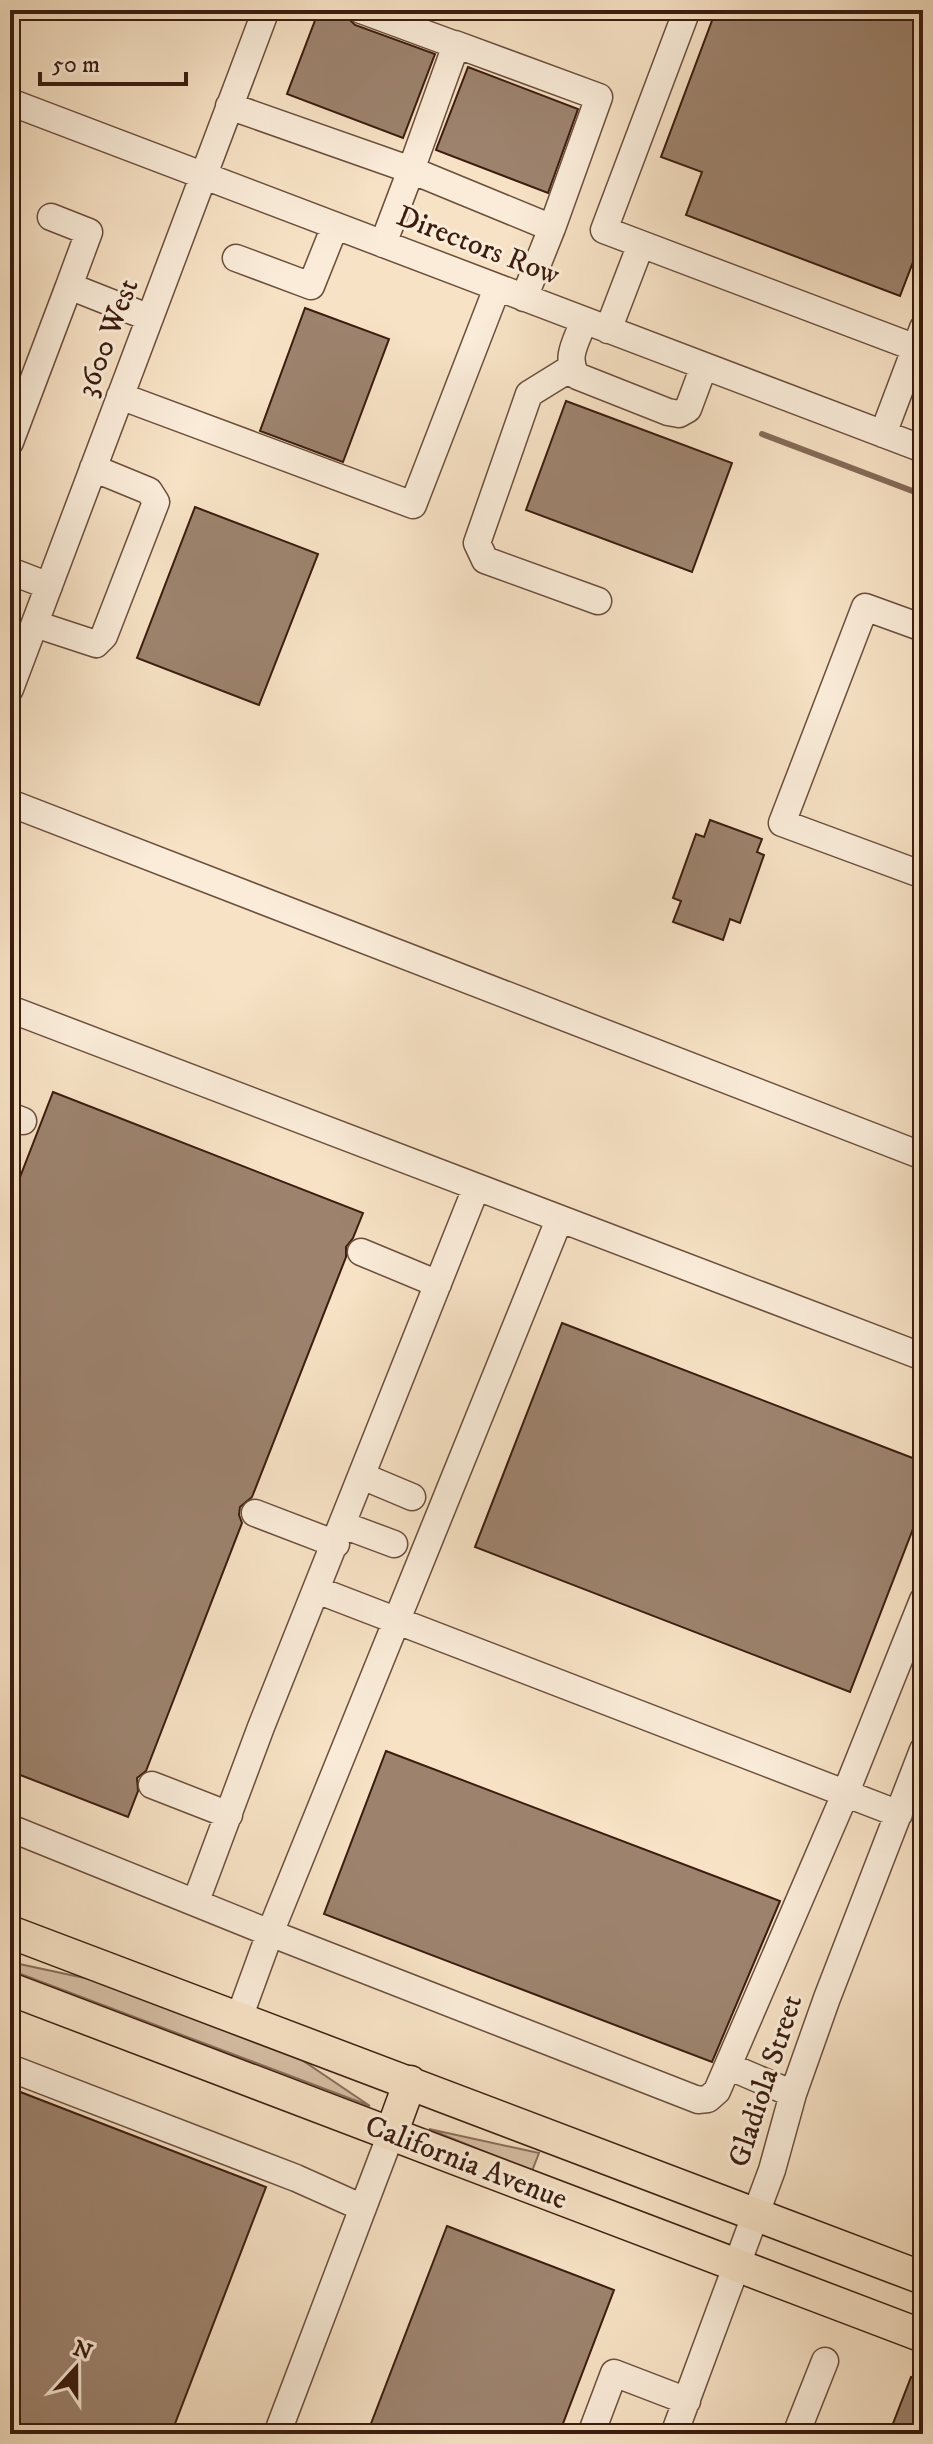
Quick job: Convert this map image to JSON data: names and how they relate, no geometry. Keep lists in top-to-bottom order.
{
  "streets": {
    "main road": ["California Avenue"],
    "street": ["Directors Row", "3600 West", "Gladiola Street"]
  },
  "crossings": [
    ["Directors Row", "3600 West"],
    ["Gladiola Street", "California Avenue"]
  ],
  "scale_bar": "50 m",
  "north": "top"
}
